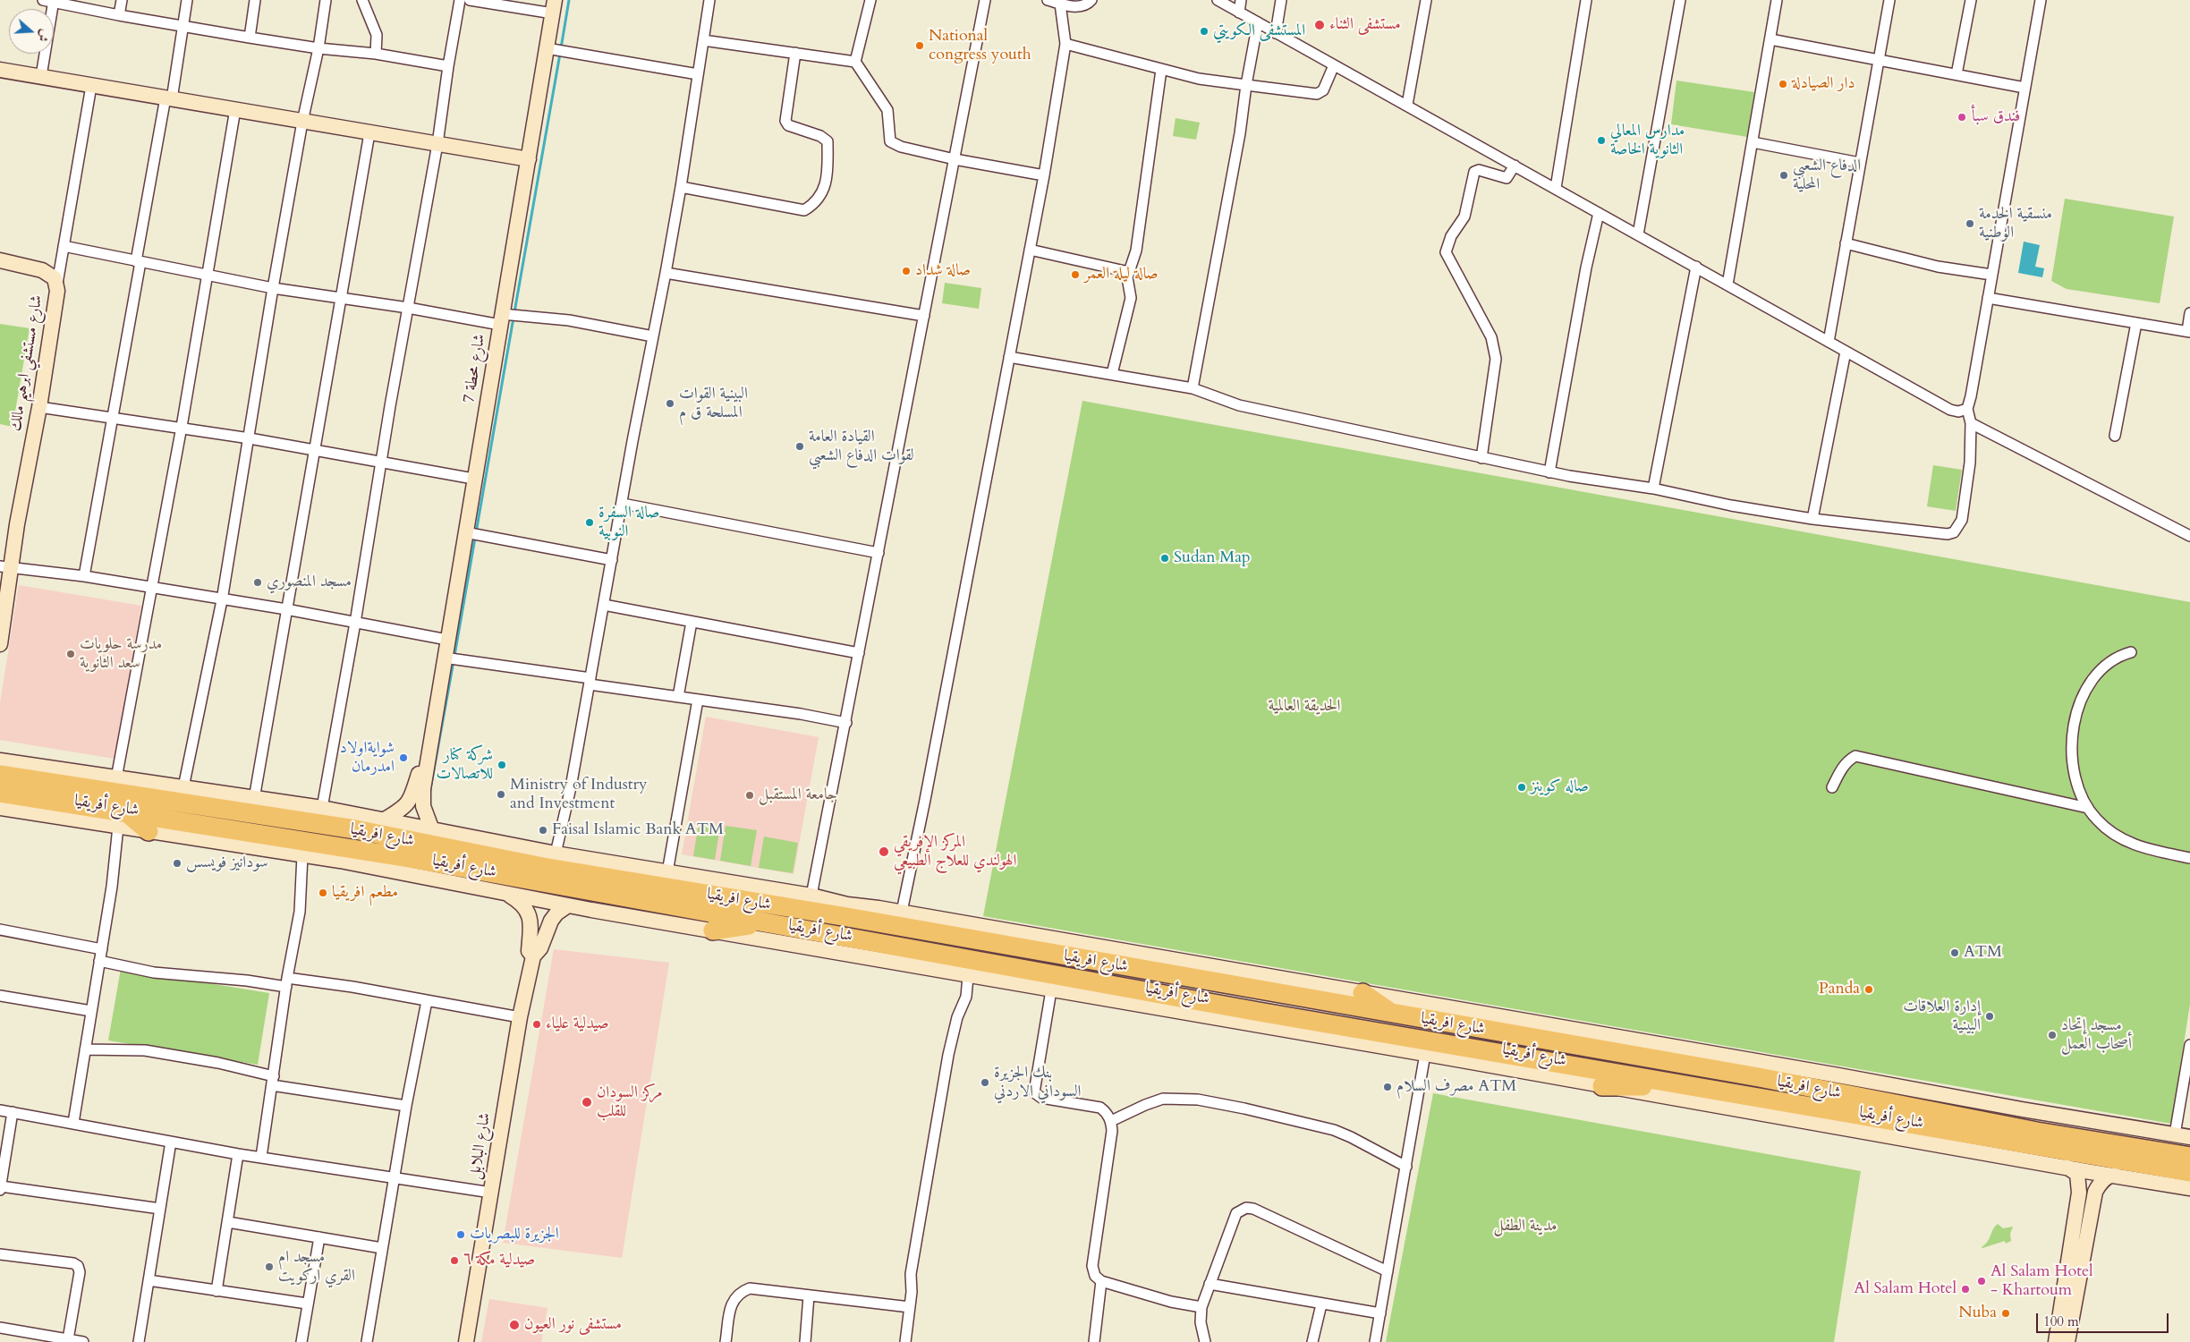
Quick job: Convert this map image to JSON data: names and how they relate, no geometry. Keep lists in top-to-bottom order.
{
  "streets": {
    "highway": ["شارع افريقيا"],
    "street": [
      "شارع مستشفي ابرهيم مالك",
      "شارع محطة 7",
      "شارع أفريقيا",
      "شارع البلابل"
    ]
  },
  "crossings": [
    ["شارع أفريقيا", "شارع افريقيا"],
    ["شارع أفريقيا", "شارع البلابل"]
  ],
  "parks": ["الحديقة العالمية", "مدينة الطفل"],
  "places": [
    "مستشفى الثناء",
    "المستشفى الكويتي",
    "National congress youth",
    "دار الصيادلة",
    "فندق سبأ",
    "مدارس المعالي الثانوية الخاصة",
    "الدفاع الشعبي المحلية",
    "منسقية الخدمة الوطنية",
    "صالة شداد",
    "صالة ليلة العمر",
    "البينية القوات المسلحة ق م",
    "القيادة العامة لقوات الدفاع الشعبي",
    "صالة السفرة النوبية",
    "Sudan Map",
    "مسجد المنصوري",
    "مدرسة حلويات سعد الثانوية",
    "شوايةاولاد امدرمان",
    "شركة كنار للاتصالات",
    "صاله كوينز",
    "Ministry of Industry and Investment",
    "جامعة المستقبل",
    "Faisal Islamic Bank ATM",
    "المركز الإفريقي الهولندي للعلاج الطبيعي",
    "سودانيز فويسس",
    "مطعم افريقيا",
    "ATM",
    "Panda",
    "إدارة العلاقات البينية",
    "صيدلية علياء",
    "مسجد إتحاد أصحاب العمل",
    "بنك الجزيرة السوداني الاردني",
    "مصرف السلام ATM",
    "مركز السودان للقلب",
    "الجزيرة للبصريات",
    "صيدلية مكة ٦",
    "مسجد ام القري اركويت",
    "Al Salam Hotel - Khartoum",
    "Al Salam Hotel",
    "Nuba",
    "مستشفى نور العيون"
  ],
  "scale_bar": "100 m",
  "north": "right"
}
